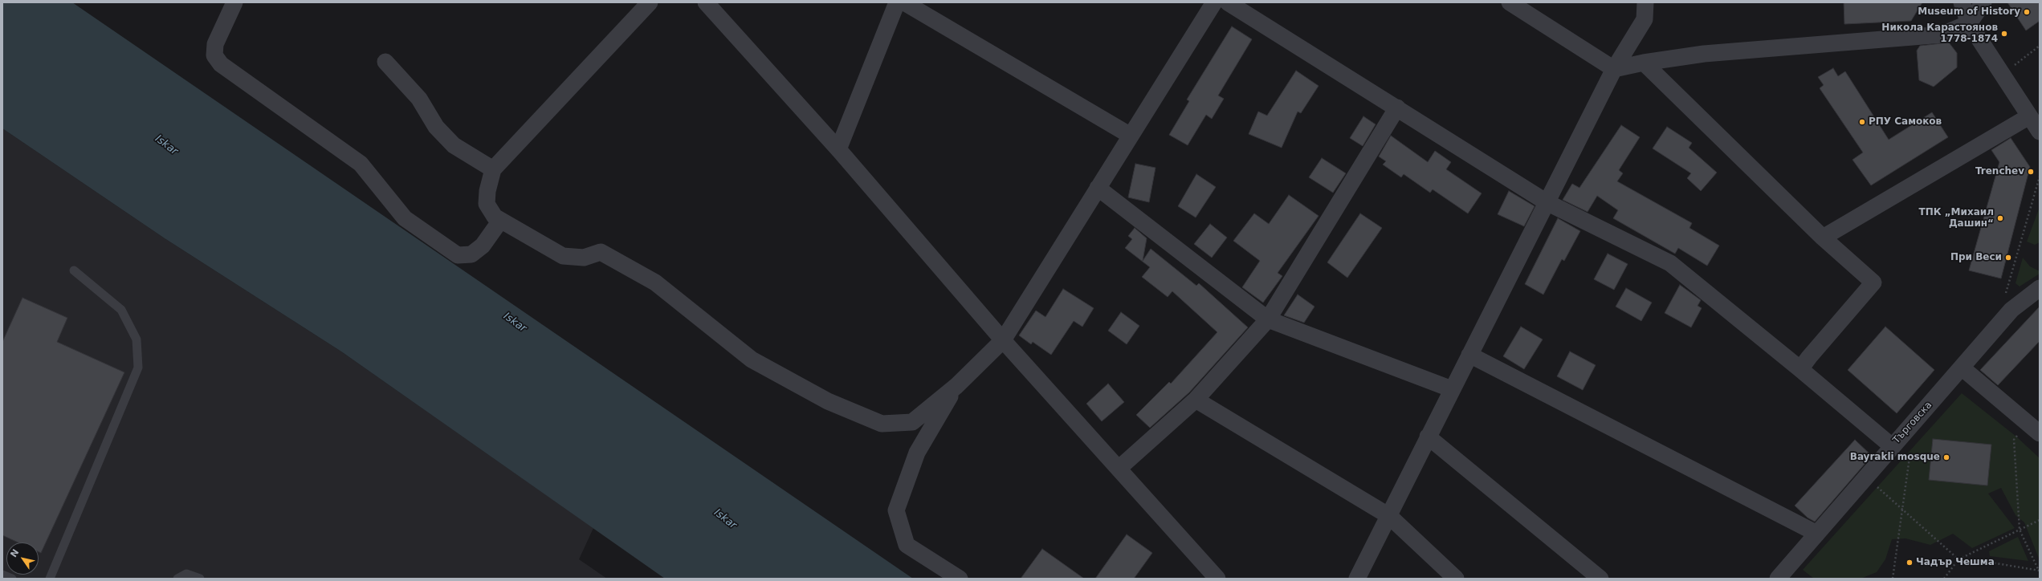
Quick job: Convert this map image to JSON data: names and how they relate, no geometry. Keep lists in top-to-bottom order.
{
  "streets": {
    "street": ["Търговска"]
  },
  "water": ["Iskar"],
  "places": [
    "Museum of History",
    "Никола Карастоянов 1778-1874",
    "РПУ Самоков",
    "Trenchev",
    "ТПК „Михаил Дашин“",
    "При Веси",
    "Bayrakli mosque",
    "Чадър Чешма"
  ],
  "north": "top left"
}
